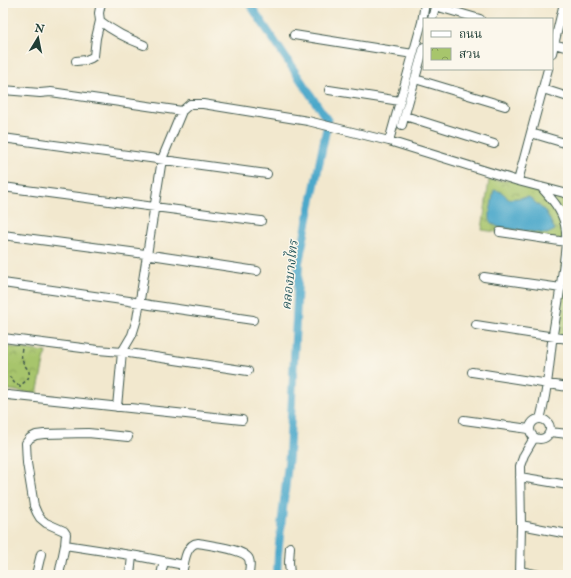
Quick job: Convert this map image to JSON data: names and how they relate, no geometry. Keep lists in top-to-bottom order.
{
  "water": ["คลองบางไทร"],
  "legend": ["ถนน", "สวน"],
  "north": "top"
}
